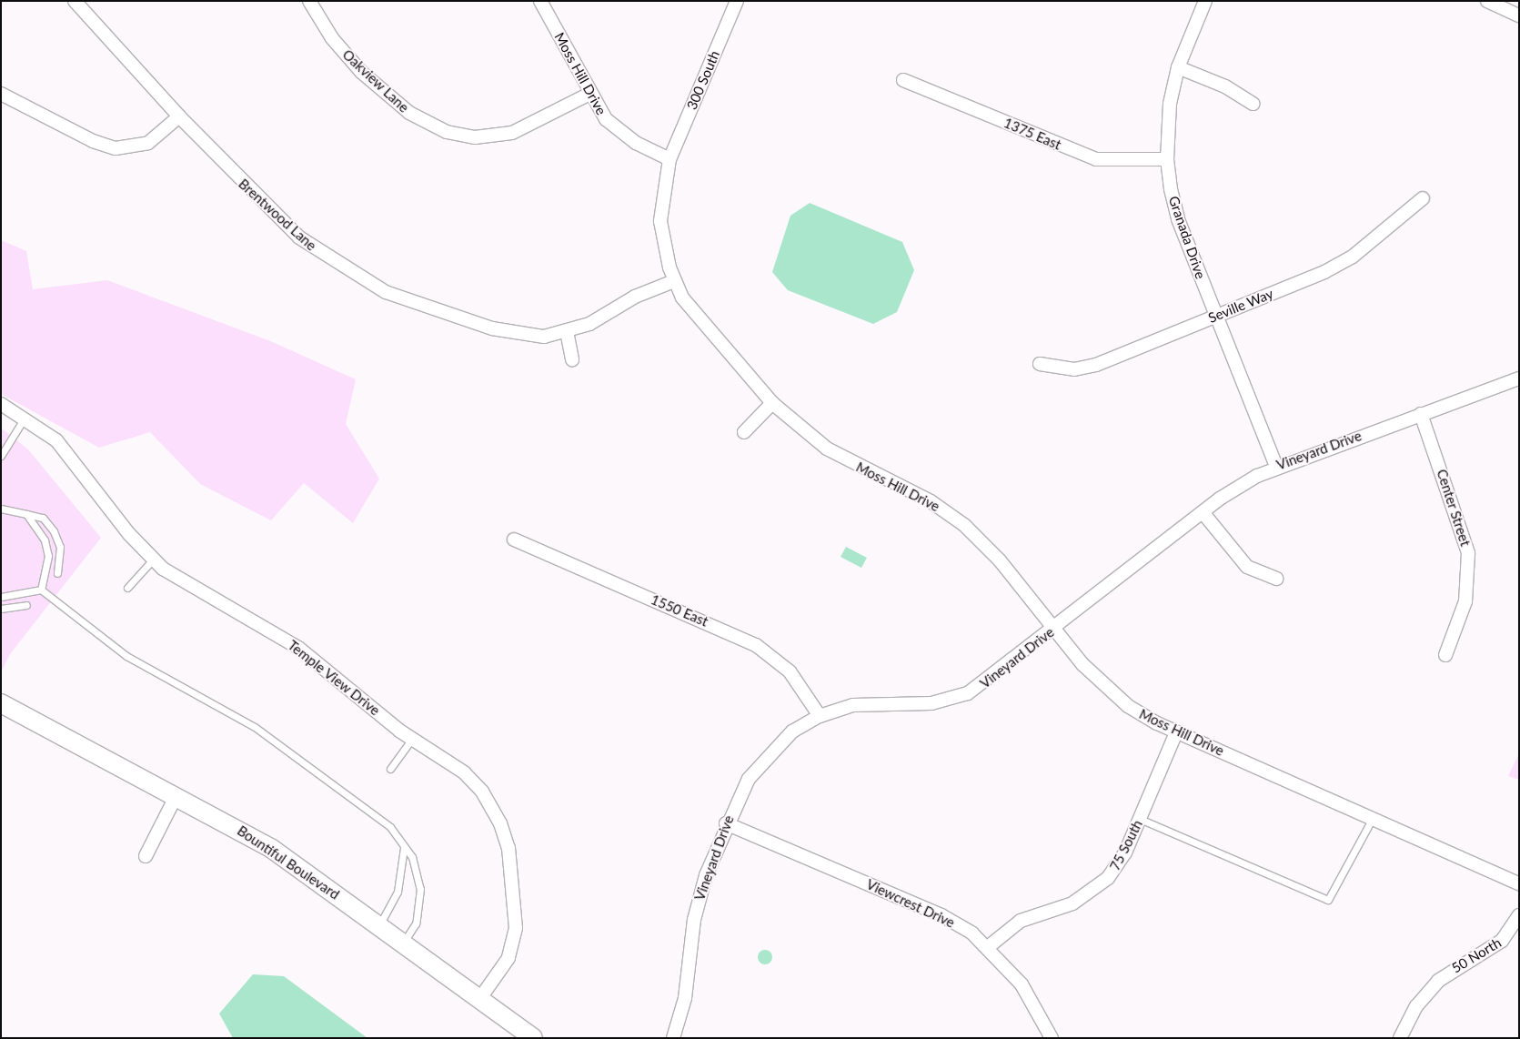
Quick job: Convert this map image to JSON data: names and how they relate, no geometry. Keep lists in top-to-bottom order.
{
  "streets": {
    "main road": ["Bountiful Boulevard"],
    "street": [
      "Moss Hill Drive",
      "300 South",
      "Oakview Lane",
      "1375 East",
      "Brentwood Lane",
      "Granada Drive",
      "Seville Way",
      "Vineyard Drive",
      "Center Street",
      "1550 East",
      "Temple View Drive",
      "75 South",
      "Viewcrest Drive",
      "50 North"
    ]
  },
  "crossings": [
    ["Moss Hill Drive", "300 South"],
    ["Moss Hill Drive", "Oakview Lane"],
    ["Moss Hill Drive", "Brentwood Lane"],
    ["Moss Hill Drive", "Vineyard Drive"],
    ["Moss Hill Drive", "75 South"],
    ["1375 East", "Granada Drive"],
    ["Granada Drive", "Seville Way"],
    ["Granada Drive", "Vineyard Drive"],
    ["Vineyard Drive", "Center Street"],
    ["Vineyard Drive", "1550 East"],
    ["Vineyard Drive", "Viewcrest Drive"],
    ["Temple View Drive", "Bountiful Boulevard"],
    ["75 South", "Viewcrest Drive"]
  ]
}
